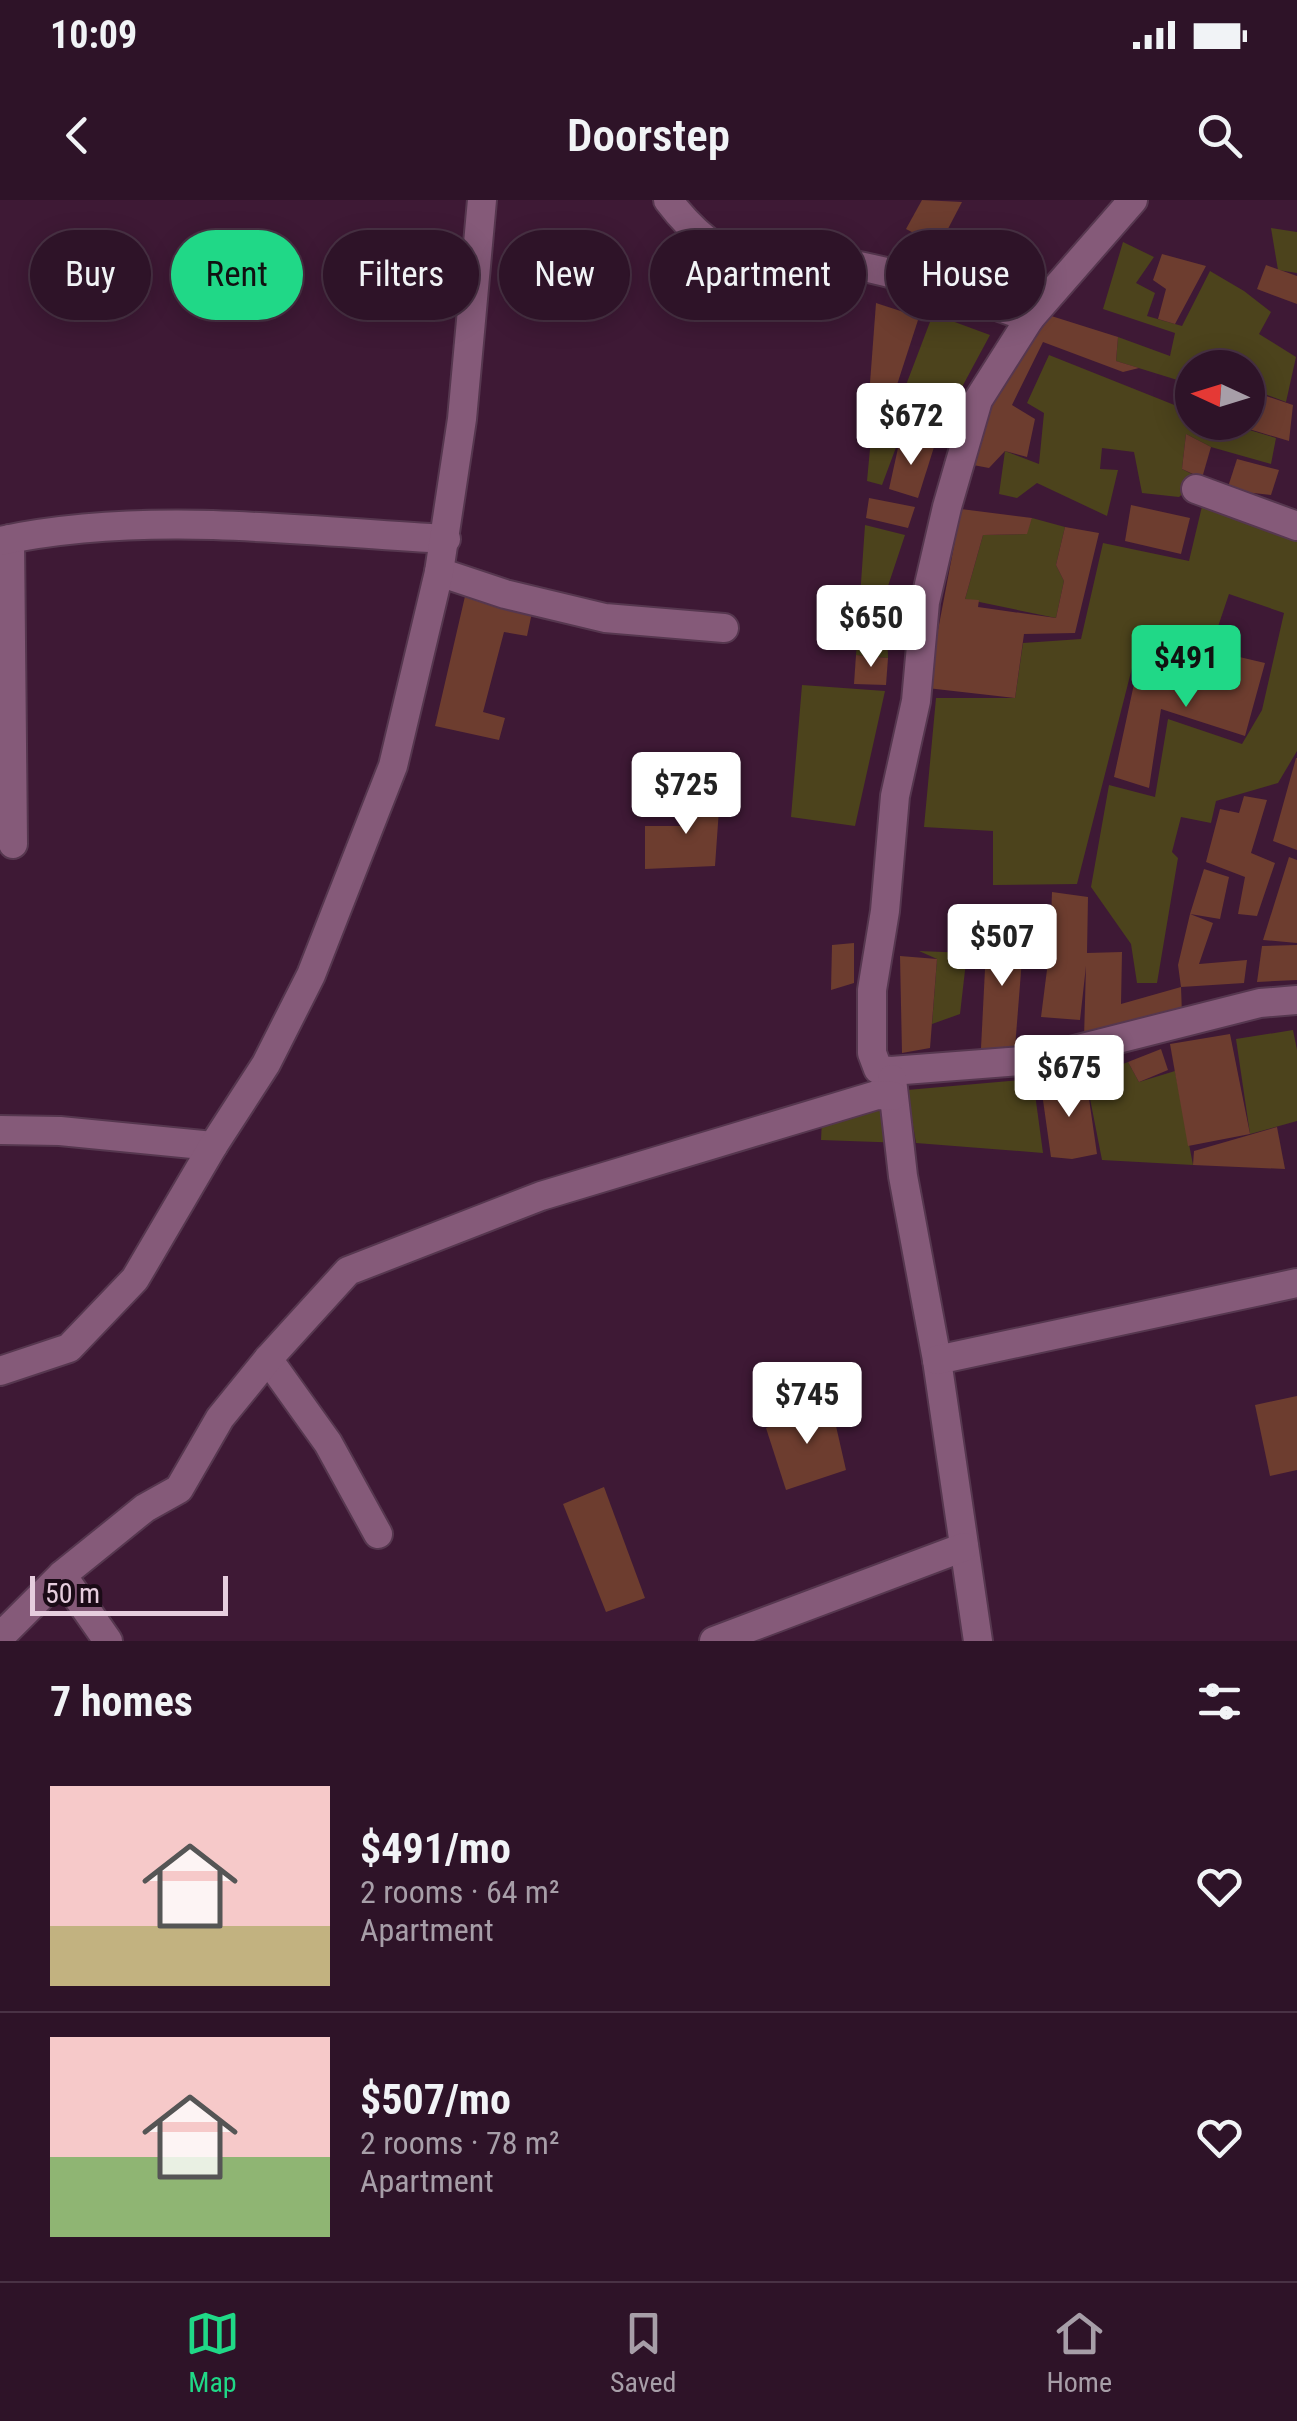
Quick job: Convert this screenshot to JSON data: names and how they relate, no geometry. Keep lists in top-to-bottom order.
{
  "scale_bar": "50 m",
  "north": "left",
  "page": {
    "status": "10:09",
    "header": "Doorstep",
    "chip": [
      "Buy",
      "Rent",
      "Filters",
      "New",
      "Apartment",
      "House"
    ],
    "price": [
      "$672",
      "$650",
      "$491",
      "$725",
      "$507",
      "$675",
      "$745"
    ],
    "scale": "50 m",
    "heading": "7 homes",
    "list": [
      {
        "name": "$491/mo",
        "note": "2 rooms · 64 m² · Apartment"
      },
      {
        "name": "$507/mo",
        "note": "2 rooms · 78 m² · Apartment"
      }
    ],
    "tabs": ["Map", "Saved", "Home"]
  }
}
